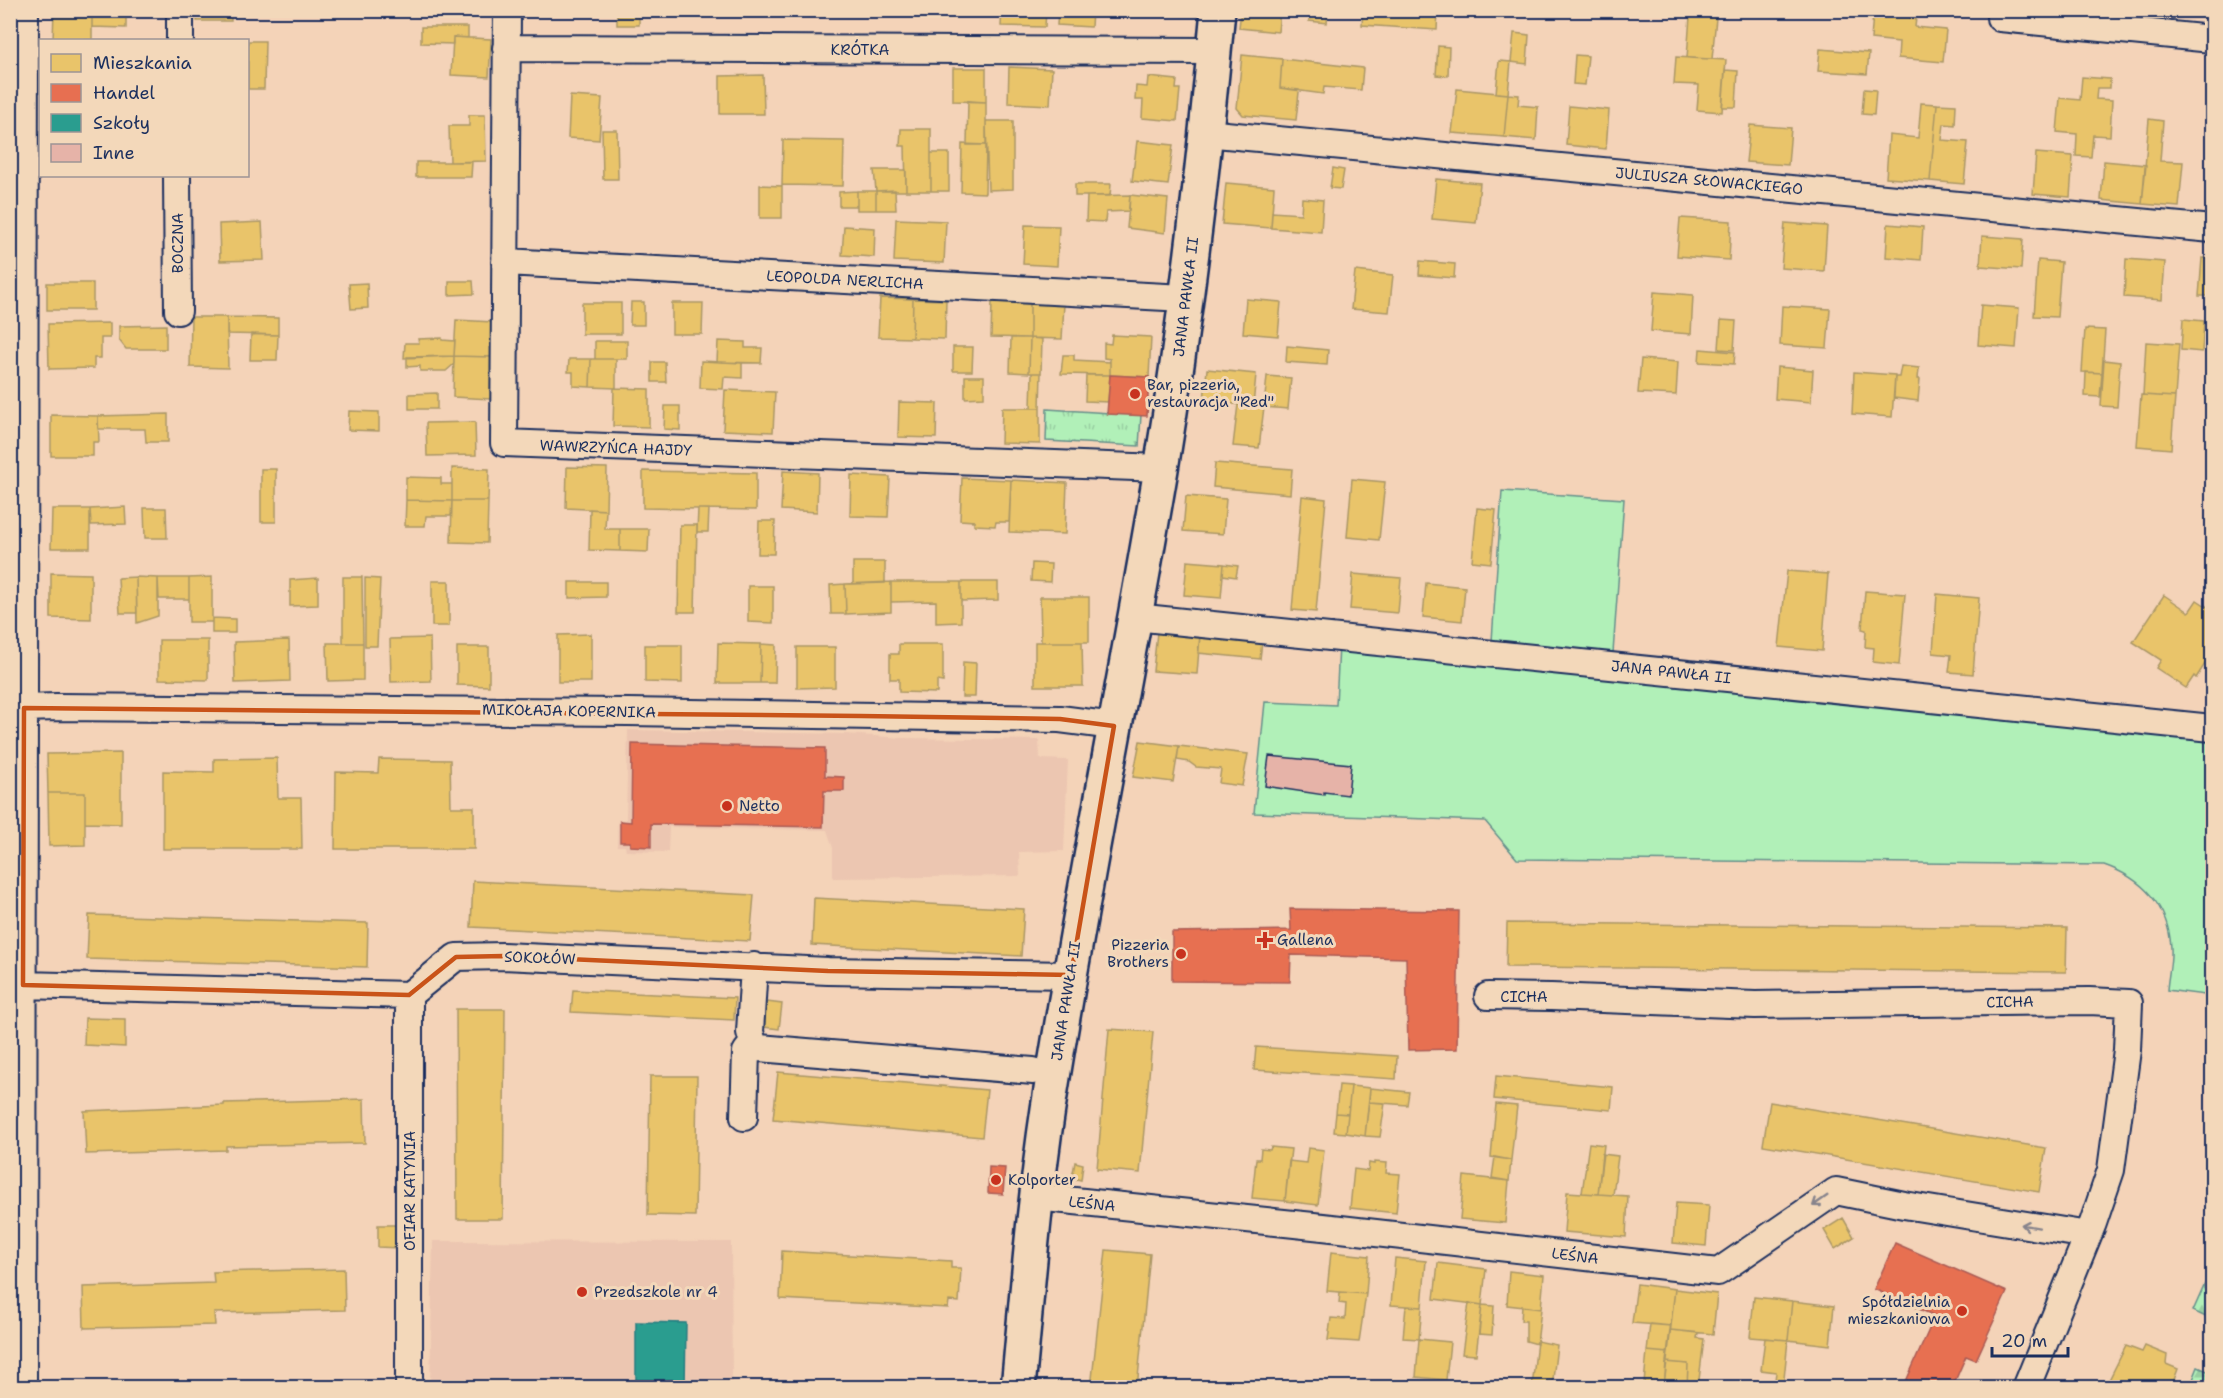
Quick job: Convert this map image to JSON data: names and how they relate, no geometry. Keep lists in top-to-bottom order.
{
  "streets": {
    "street": [
      "KRÓTKA",
      "JULIUSZA SŁOWACKIEGO",
      "BOCZNA",
      "LEOPOLDA NERLICHA",
      "JANA PAWŁA II",
      "WAWRZYŃCA HAJDY",
      "MIKOŁAJA KOPERNIKA",
      "SOKOŁÓW",
      "CICHA",
      "OFIAR KATYNIA",
      "LEŚNA"
    ]
  },
  "crossings": [
    ["KRÓTKA", "JANA PAWŁA II"],
    ["KRÓTKA", "WAWRZYŃCA HAJDY"],
    ["JULIUSZA SŁOWACKIEGO", "JANA PAWŁA II"],
    ["LEOPOLDA NERLICHA", "JANA PAWŁA II"],
    ["LEOPOLDA NERLICHA", "WAWRZYŃCA HAJDY"],
    ["JANA PAWŁA II", "WAWRZYŃCA HAJDY"],
    ["JANA PAWŁA II", "MIKOŁAJA KOPERNIKA"],
    ["JANA PAWŁA II", "SOKOŁÓW"],
    ["JANA PAWŁA II", "LEŚNA"],
    ["SOKOŁÓW", "OFIAR KATYNIA"],
    ["CICHA", "LEŚNA"]
  ],
  "one_way": ["LEŚNA"],
  "places": {
    "other": [
      "Bar, pizzeria, restauracja \"Red\"",
      "Netto",
      "Pizzeria Brothers",
      "Kolporter",
      "Przedszkole nr 4",
      "Spółdzielnia mieszkaniowa"
    ],
    "health": ["Gallena"]
  },
  "legend": [
    "Mieszkania",
    "Handel",
    "Szkoły",
    "Inne"
  ],
  "scale_bar": "20 m"
}
